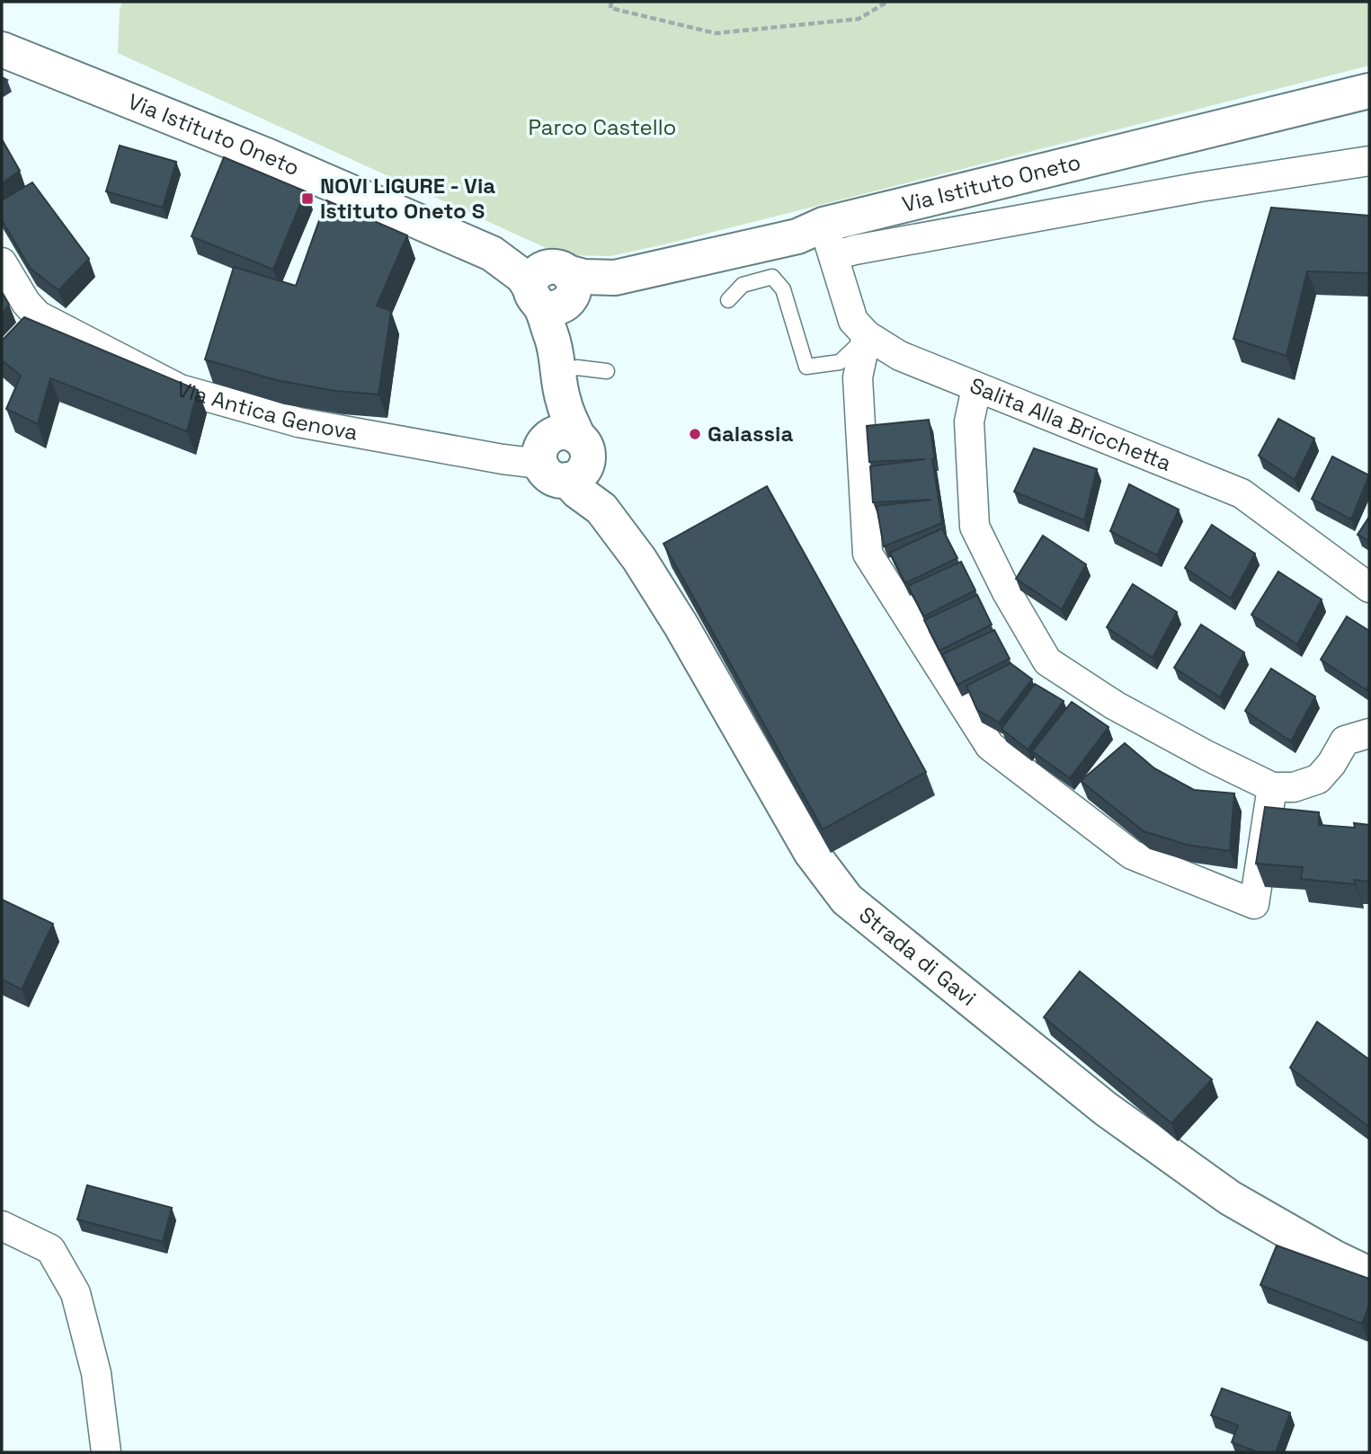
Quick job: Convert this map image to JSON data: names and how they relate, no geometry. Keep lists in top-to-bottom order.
{
  "streets": {
    "main road": ["Via Istituto Oneto", "Strada di Gavi"],
    "street": ["Via Antica Genova", "Salita Alla Bricchetta"]
  },
  "crossings": [
    ["Via Istituto Oneto", "Salita Alla Bricchetta"],
    ["Via Antica Genova", "Strada di Gavi"]
  ],
  "parks": ["Parco Castello"],
  "places": {
    "transit": ["NOVI LIGURE - Via Istituto Oneto S"],
    "other": ["Galassia"]
  }
}
